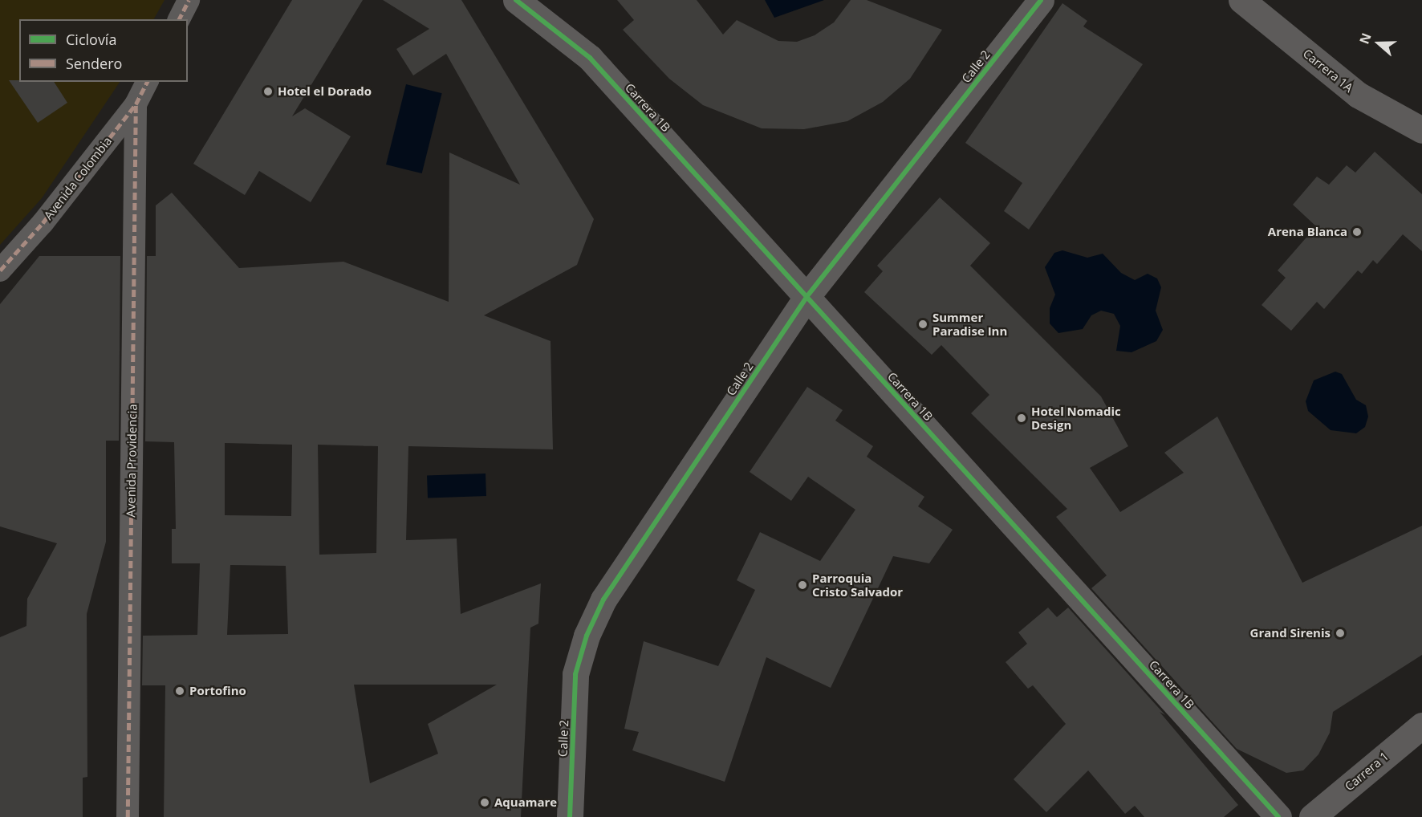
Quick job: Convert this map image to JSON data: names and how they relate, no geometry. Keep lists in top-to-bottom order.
{
  "streets": {
    "street": [
      "Calle 2",
      "Carrera 1A",
      "Carrera 1B",
      "Avenida Colombia",
      "Avenida Providencia",
      "Carrera 1"
    ]
  },
  "crossings": [
    ["Calle 2", "Carrera 1B"],
    ["Avenida Colombia", "Avenida Providencia"]
  ],
  "places": [
    "Hotel el Dorado",
    "Arena Blanca",
    "Summer Paradise Inn",
    "Hotel Nomadic Design",
    "Parroquia Cristo Salvador",
    "Grand Sirenis",
    "Portofino",
    "Aquamare"
  ],
  "legend": ["Ciclovía", "Sendero"],
  "north": "left"
}
